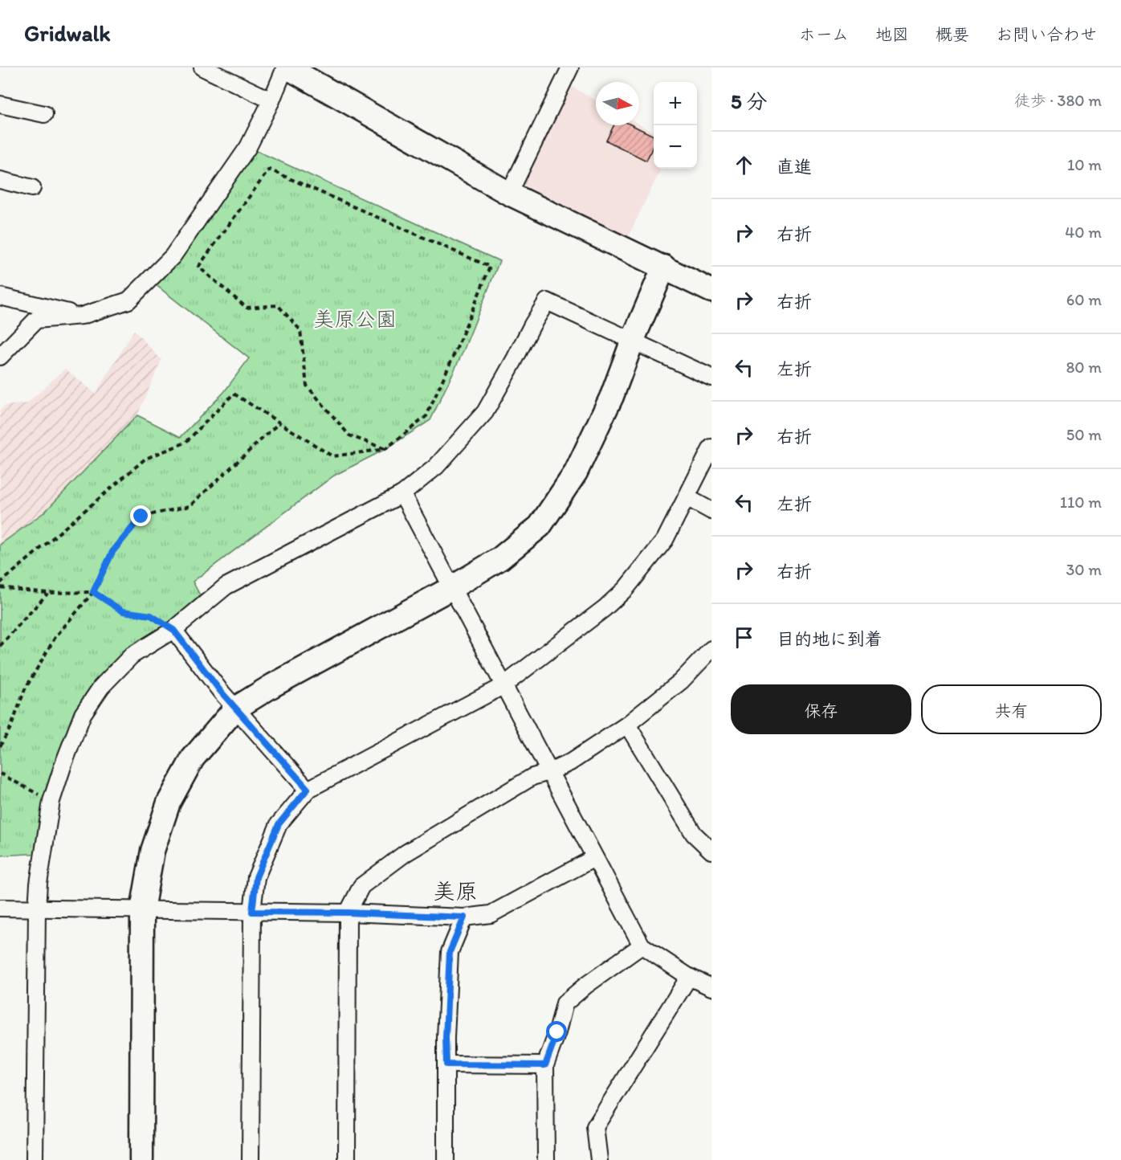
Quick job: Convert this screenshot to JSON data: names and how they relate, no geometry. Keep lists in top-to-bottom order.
{
  "districts": ["美原"],
  "parks": ["美原公園"],
  "north": "right",
  "page": {
    "header": "Gridwalk",
    "nav": [
      "ホーム",
      "地図",
      "概要",
      "お問い合わせ"
    ],
    "heading": ["5 分", "徒歩 · 380 m"],
    "map_buttons": ["+", "−"],
    "list": [
      ["直進", "10 m"],
      ["右折", "40 m"],
      ["右折", "60 m"],
      ["左折", "80 m"],
      ["右折", "50 m"],
      ["左折", "110 m"],
      ["右折", "30 m"],
      "目的地に到着"
    ],
    "buttons": ["保存", "共有"]
  }
}
